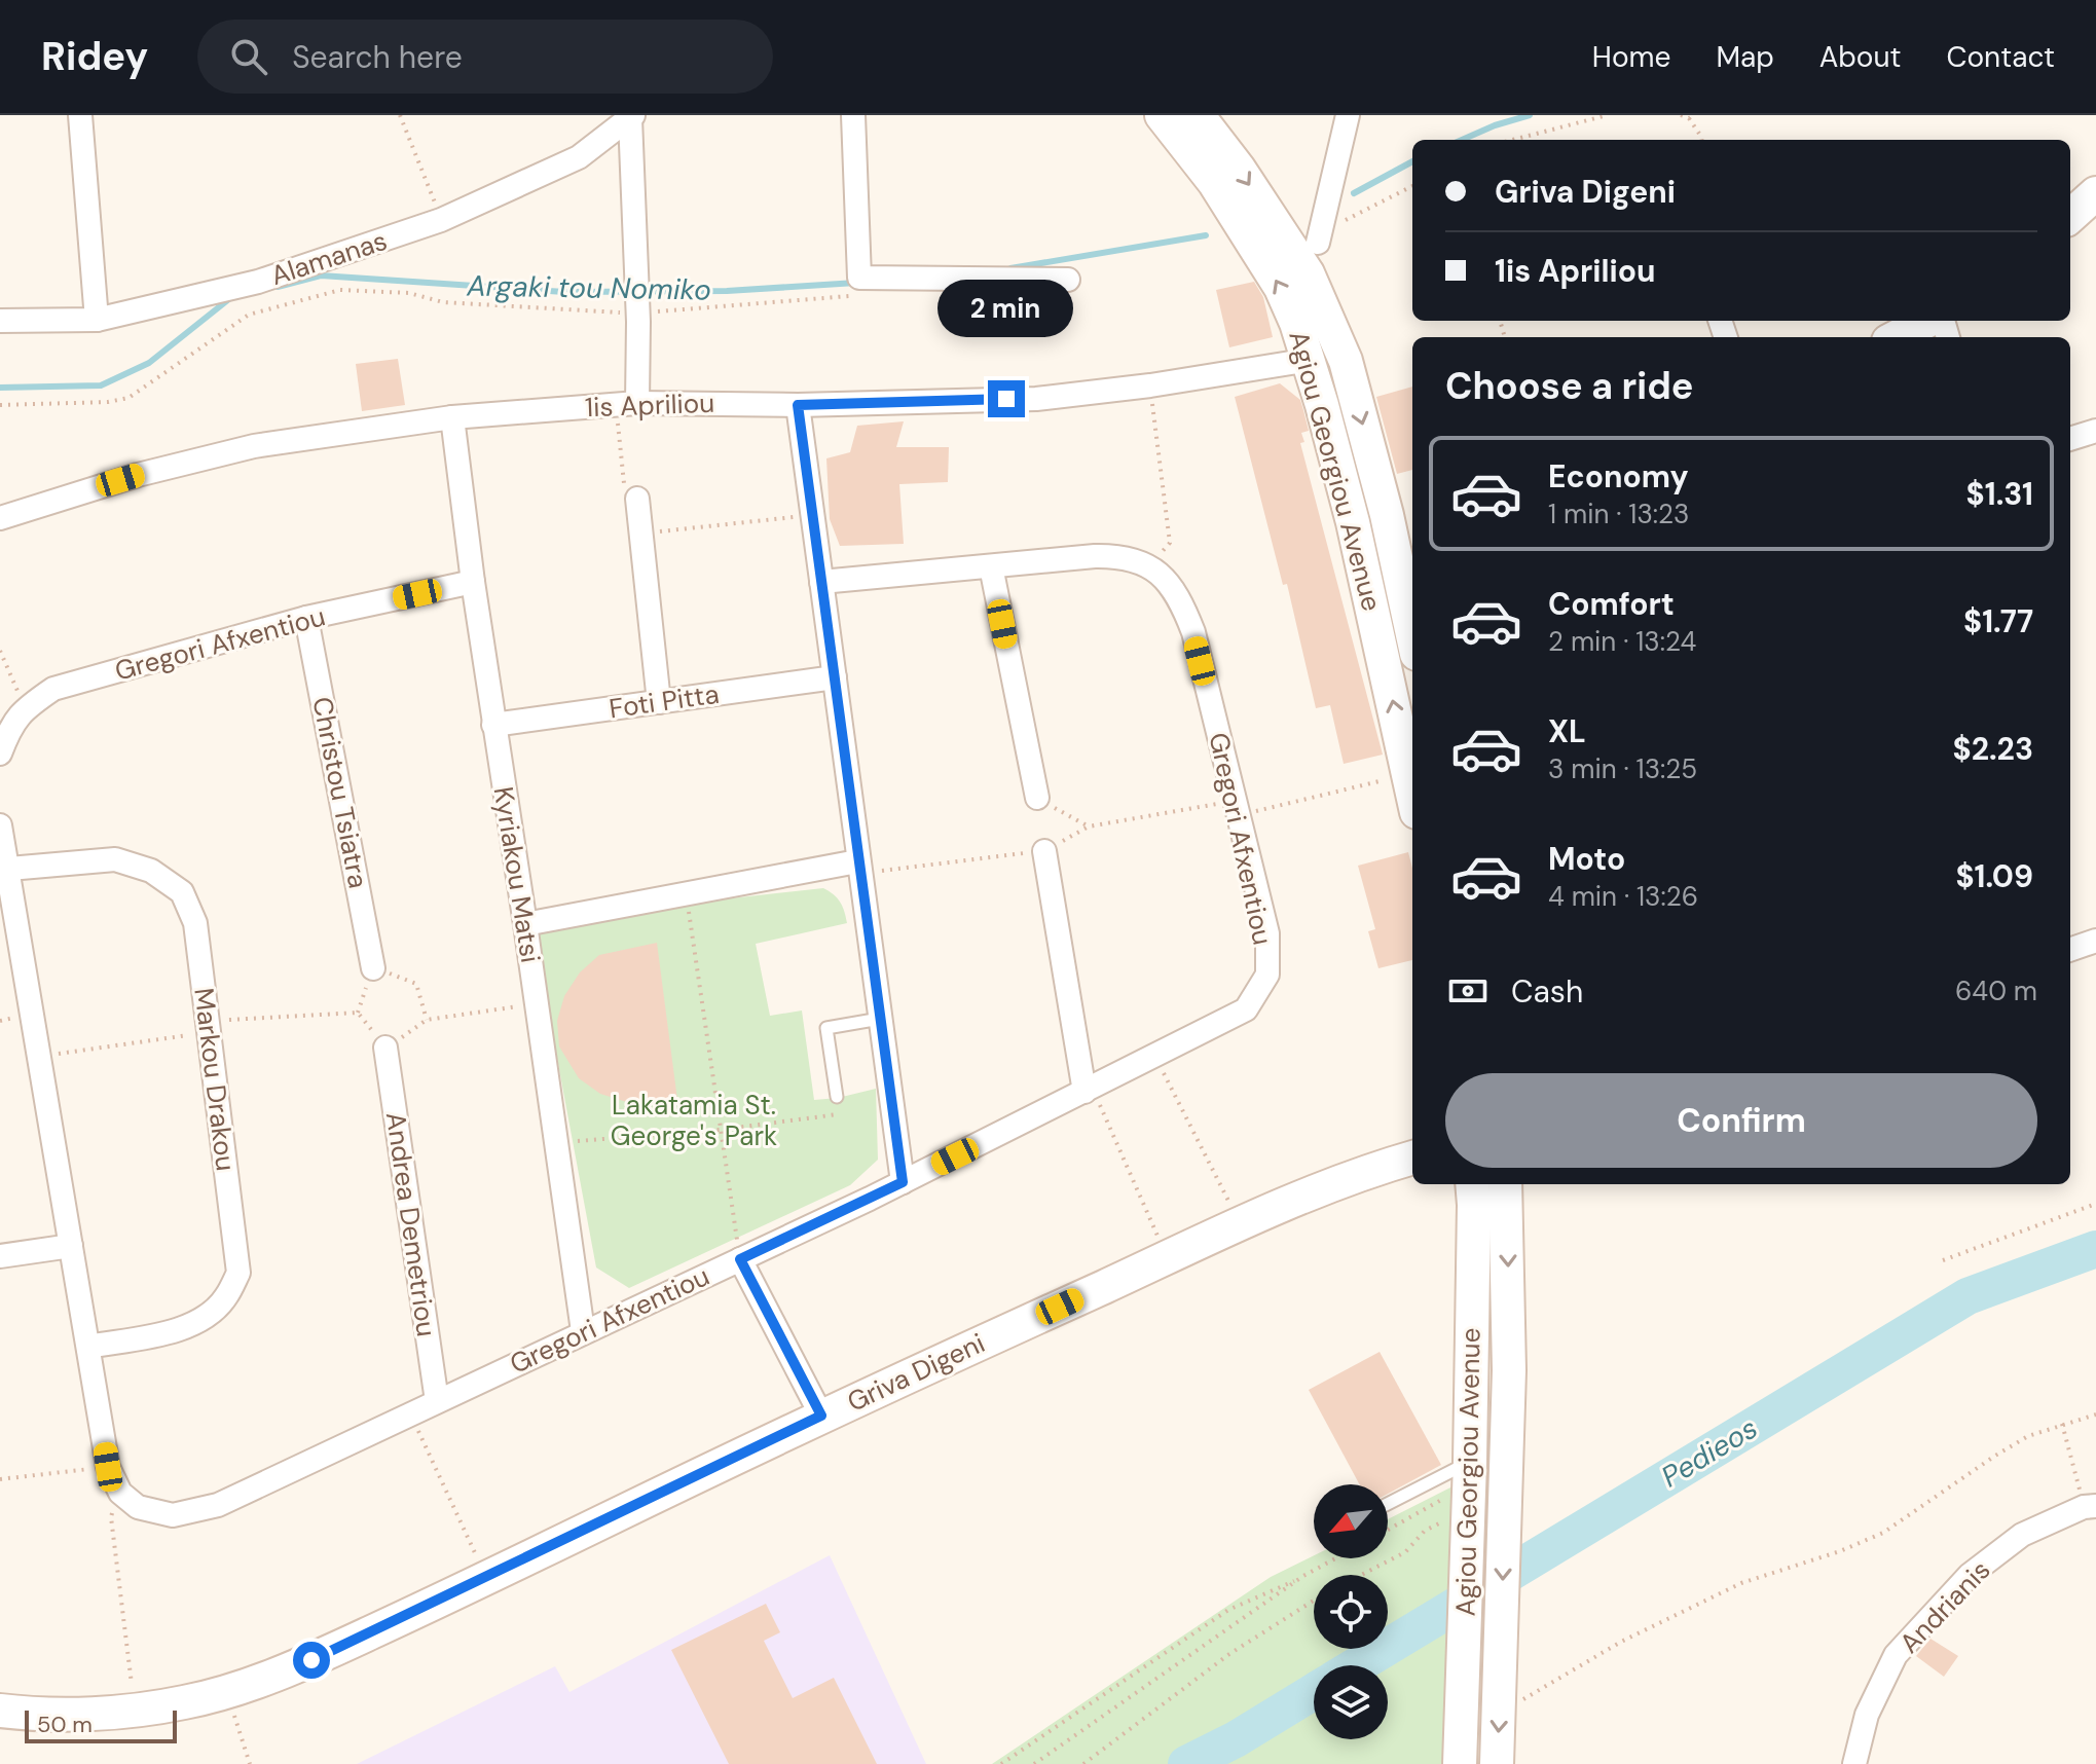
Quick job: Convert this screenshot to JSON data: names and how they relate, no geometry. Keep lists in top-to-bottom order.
{
  "streets": {
    "main road": ["Agiou Georgiou Avenue", "Griva Digeni"],
    "street": [
      "Alamanas",
      "1is Apriliou",
      "Gregori Afxentiou",
      "Foti Pitta",
      "Christou Tsiatra",
      "Kyriakou Matsi",
      "Markou Drakou",
      "Andrea Demetriou",
      "Andrianis"
    ]
  },
  "crossings": [
    ["1is Apriliou", "Agiou Georgiou Avenue"],
    ["1is Apriliou", "Kyriakou Matsi"],
    ["Gregori Afxentiou", "Christou Tsiatra"],
    ["Gregori Afxentiou", "Kyriakou Matsi"],
    ["Gregori Afxentiou", "Andrea Demetriou"],
    ["Foti Pitta", "Kyriakou Matsi"]
  ],
  "water": ["Argaki tou Nomiko", "Pedieos"],
  "parks": ["Lakatamia St. George's Park"],
  "scale_bar": "50 m",
  "north": "bottom left",
  "page": {
    "header": "Ridey",
    "search": "Search here",
    "nav": [
      "Home",
      "Map",
      "About",
      "Contact"
    ],
    "banner": ["Griva Digeni", "1is Apriliou"],
    "bubble": "2 min",
    "heading": "Choose a ride",
    "list": [
      {
        "name": "Economy",
        "note": "1 min · 13:23",
        "value": "$1.31"
      },
      {
        "name": "Comfort",
        "note": "2 min · 13:24",
        "value": "$1.77"
      },
      {
        "name": "XL",
        "note": "3 min · 13:25",
        "value": "$2.23"
      },
      {
        "name": "Moto",
        "note": "4 min · 13:26",
        "value": "$1.09"
      }
    ],
    "pay": ["Cash", "640 m"],
    "buttons": "Confirm",
    "scale": "50 m"
  }
}
